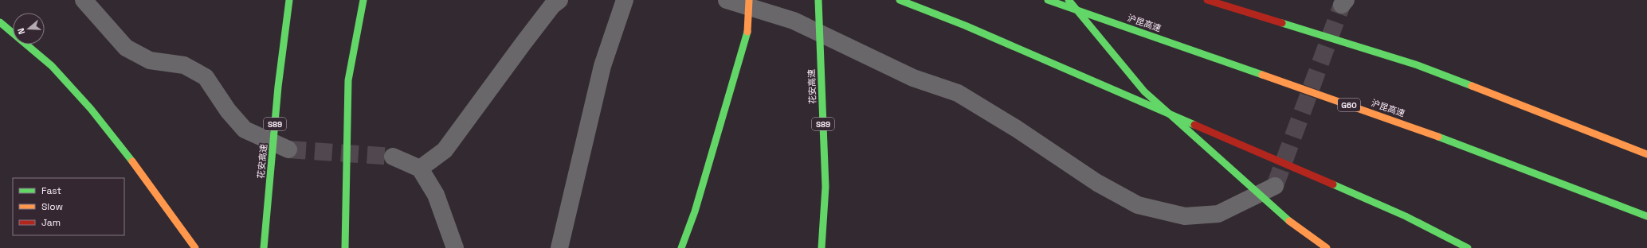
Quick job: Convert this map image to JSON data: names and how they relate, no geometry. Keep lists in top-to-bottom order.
{
  "streets": {
    "highway": [
      "沪昆高速",
      "花安高速",
      "G60",
      "S89"
    ]
  },
  "legend": ["Fast", "Slow", "Jam"],
  "north": "left"
}
